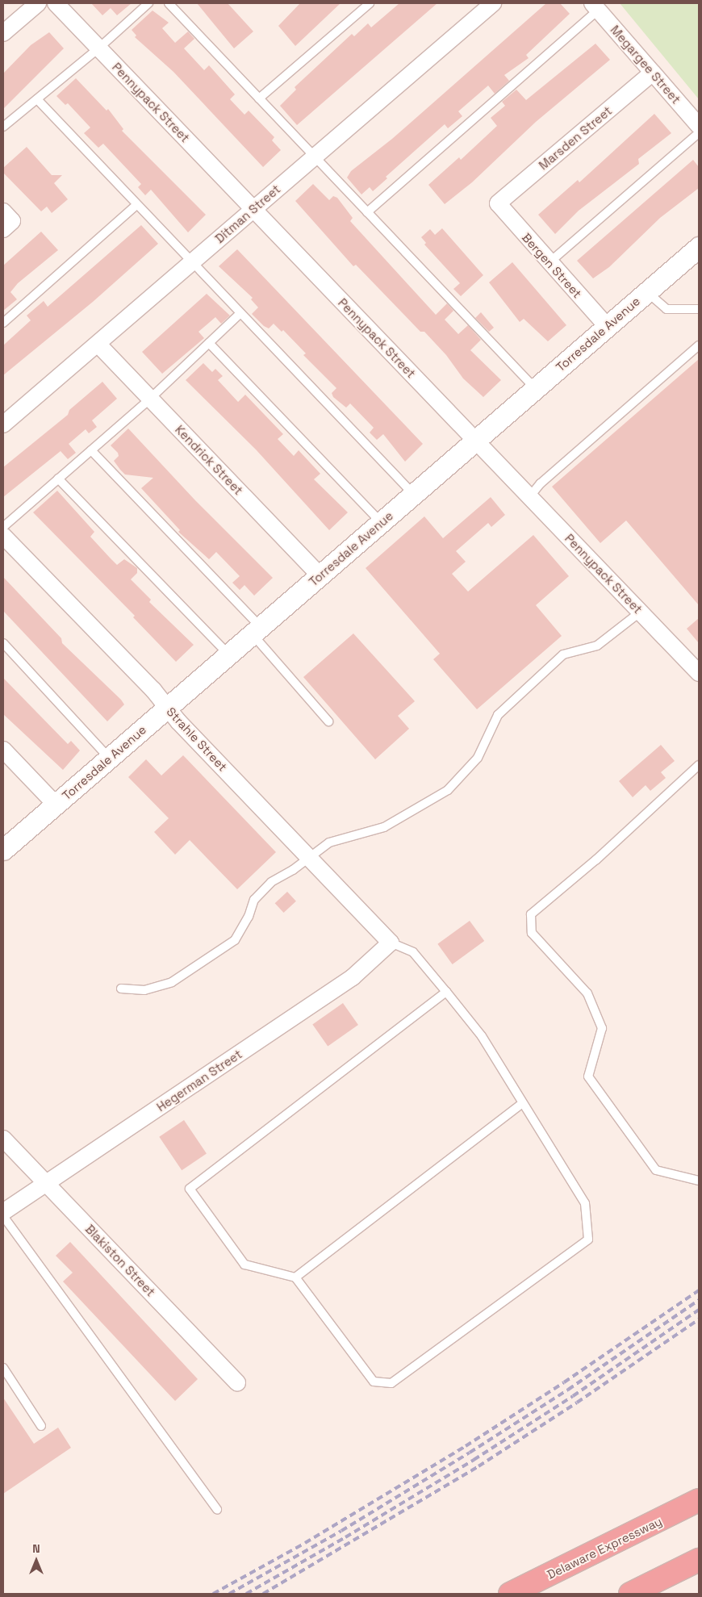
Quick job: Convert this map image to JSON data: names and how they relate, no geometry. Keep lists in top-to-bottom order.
{
  "streets": {
    "highway": ["Delaware Expressway"],
    "street": [
      "Megargee Street",
      "Pennypack Street",
      "Marsden Street",
      "Ditman Street",
      "Bergen Street",
      "Torresdale Avenue",
      "Kendrick Street",
      "Strahle Street",
      "Hegerman Street",
      "Blakiston Street"
    ]
  },
  "crossings": [
    ["Megargee Street", "Marsden Street"],
    ["Pennypack Street", "Ditman Street"],
    ["Pennypack Street", "Torresdale Avenue"],
    ["Marsden Street", "Bergen Street"],
    ["Ditman Street", "Kendrick Street"],
    ["Bergen Street", "Torresdale Avenue"],
    ["Torresdale Avenue", "Kendrick Street"],
    ["Torresdale Avenue", "Strahle Street"],
    ["Strahle Street", "Hegerman Street"],
    ["Hegerman Street", "Blakiston Street"]
  ],
  "north": "top"
}
